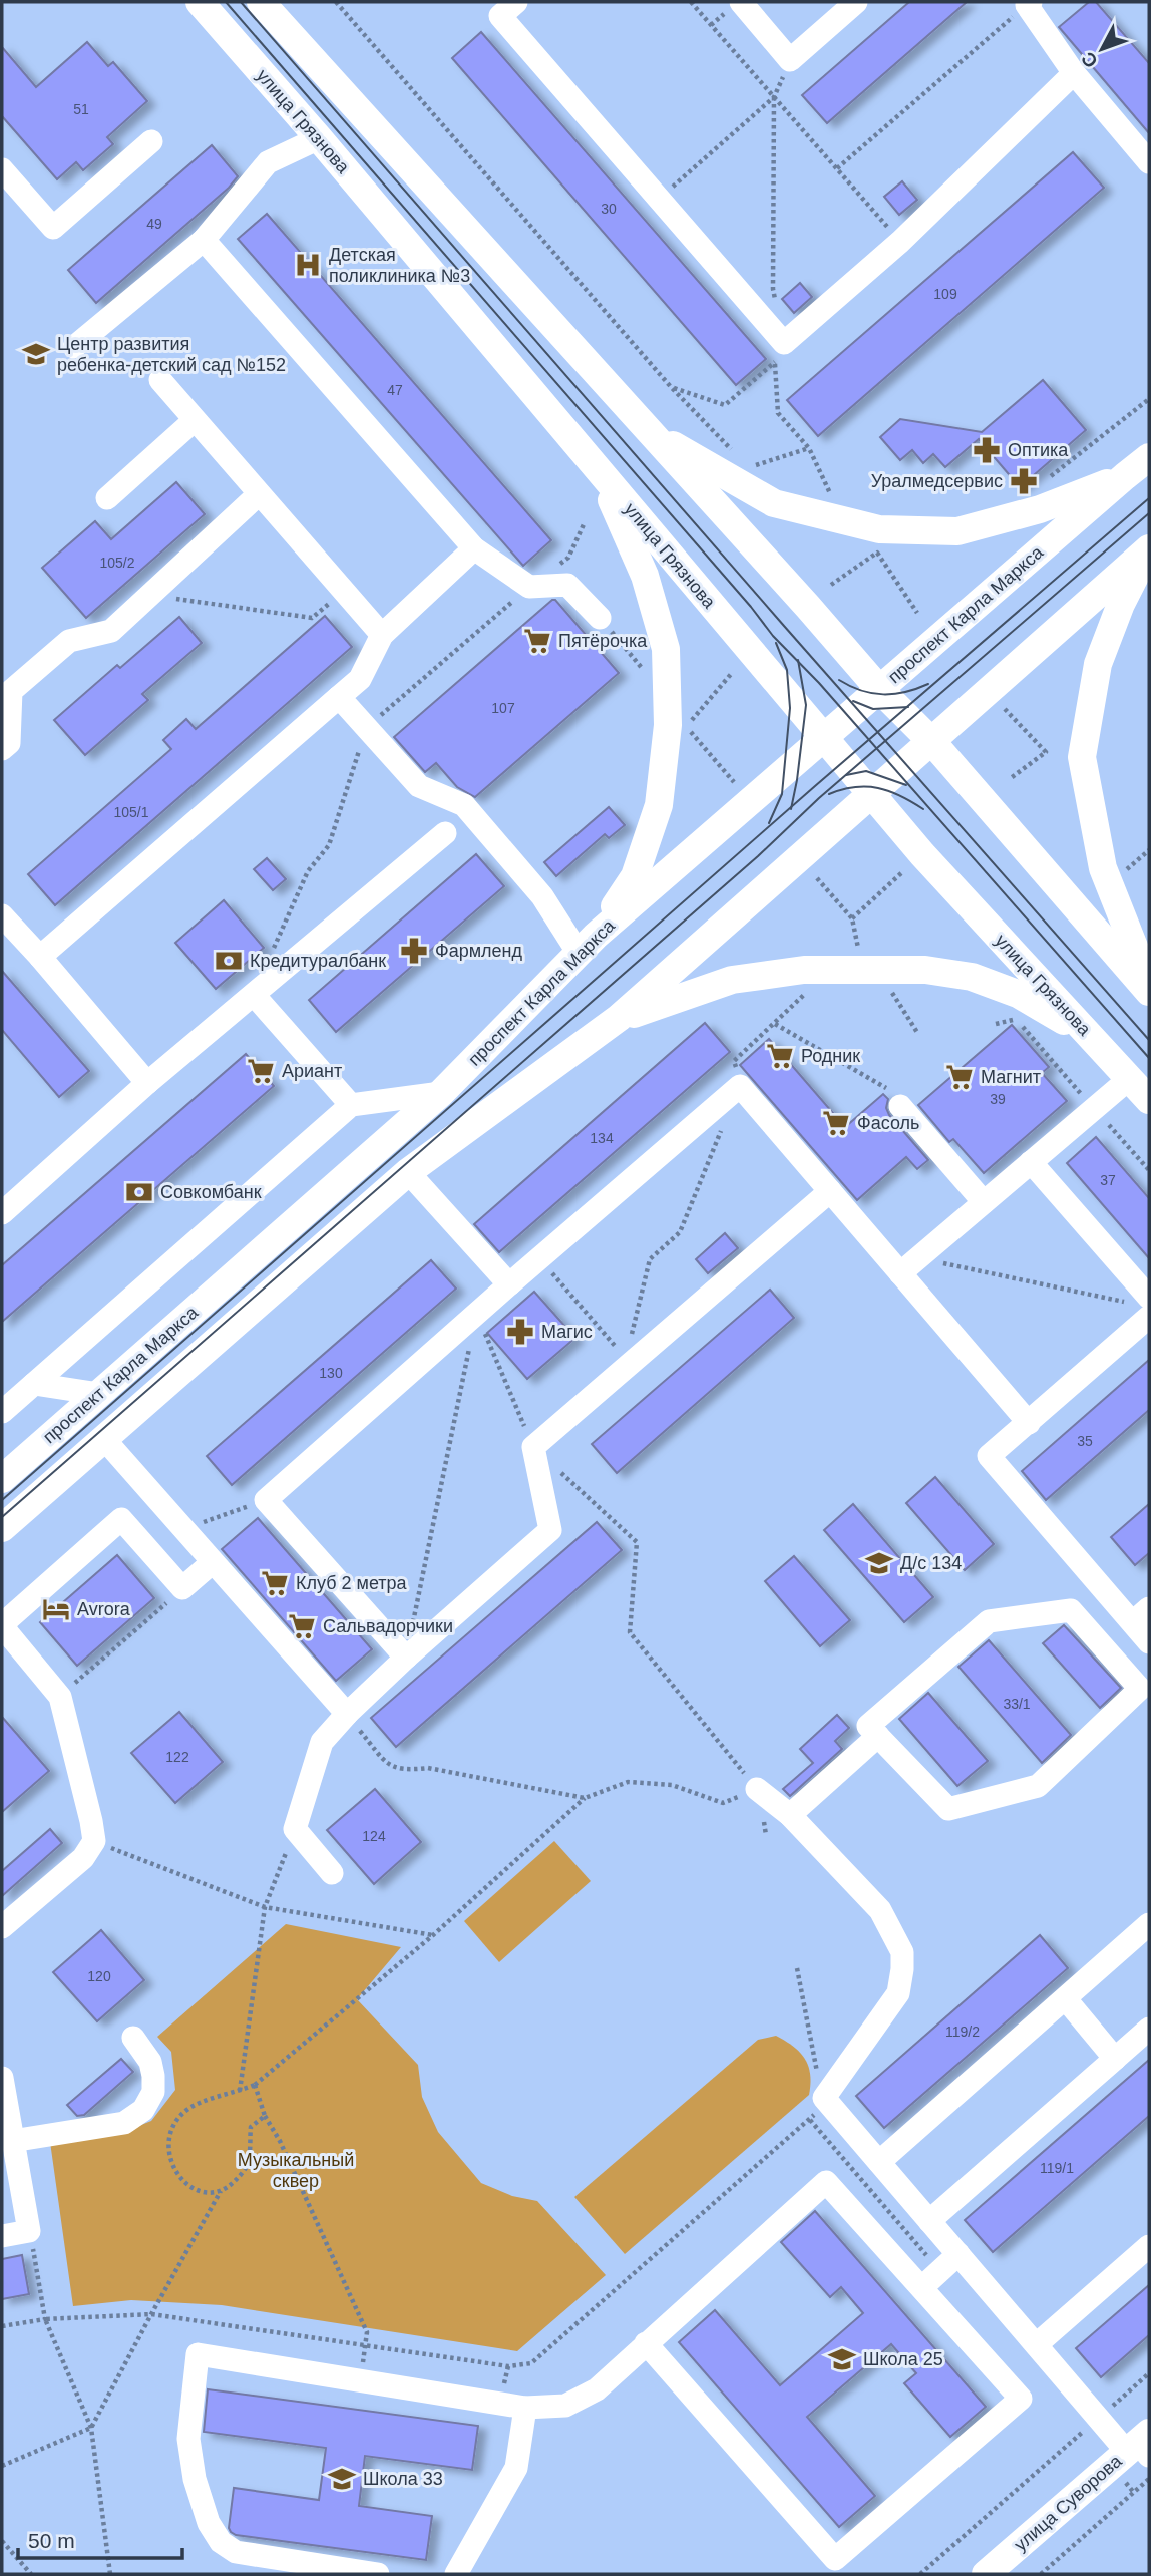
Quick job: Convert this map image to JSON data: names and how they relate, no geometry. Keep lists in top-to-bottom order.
{
  "streets": {
    "main road": ["улица Грязнова", "проспект Карла Маркса", "улица Суворова"]
  },
  "crossings": [
    ["улица Грязнова", "проспект Карла Маркса"]
  ],
  "parks": ["Музыкальный сквер"],
  "places": {
    "hospital": ["Детская поликлиника №3"],
    "school or university": [
      "Центр развития ребенка-детский сад №152",
      "Д/с 134",
      "Школа 25",
      "Школа 33"
    ],
    "pharmacy": [
      "Оптика",
      "Уралмедсервис",
      "Фармленд",
      "Магис"
    ],
    "supermarket": [
      "Пятёрочка",
      "Родник",
      "Ариант",
      "Магнит",
      "Фасоль",
      "Клуб 2 метра",
      "Сальвадорчики"
    ],
    "bank": ["Кредитуралбанк", "Совкомбанк"],
    "hotel": ["Avrora"]
  },
  "house_numbers": [
    "51",
    "30",
    "49",
    "109",
    "47",
    "105/2",
    "107",
    "105/1",
    "39",
    "134",
    "37",
    "130",
    "35",
    "33/1",
    "122",
    "124",
    "120",
    "119/2",
    "119/1"
  ],
  "scale_bar": "50 m",
  "north": "bottom left"
}
